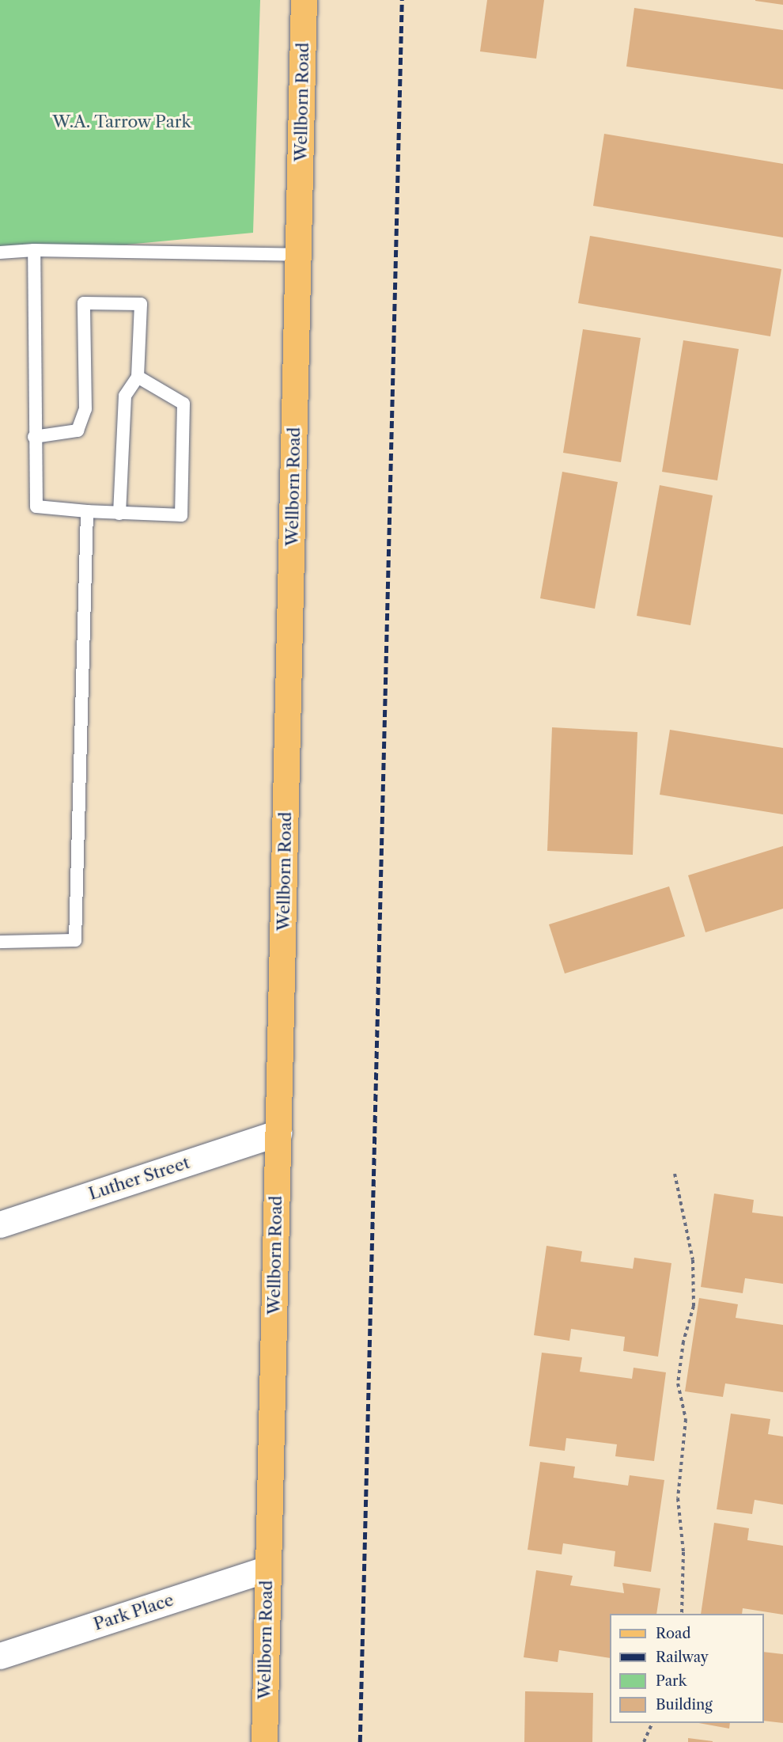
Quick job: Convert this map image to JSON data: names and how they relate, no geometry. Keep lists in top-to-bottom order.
{
  "streets": {
    "main road": ["Wellborn Road"],
    "street": ["Luther Street", "Park Place"]
  },
  "crossings": [
    ["Wellborn Road", "Luther Street"],
    ["Wellborn Road", "Park Place"]
  ],
  "parks": ["W.A. Tarrow Park"],
  "legend": [
    "Road",
    "Railway",
    "Park",
    "Building"
  ]
}
